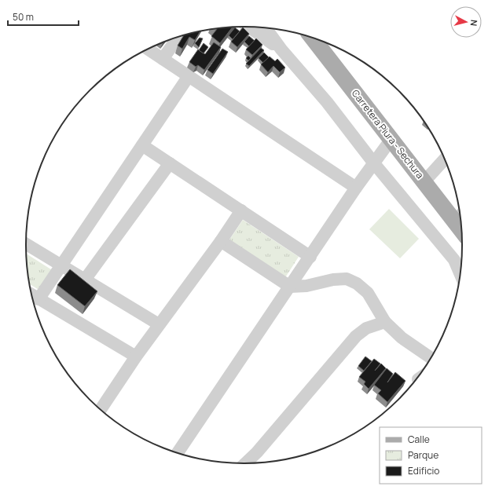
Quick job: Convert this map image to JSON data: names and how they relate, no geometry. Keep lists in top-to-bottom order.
{
  "streets": {
    "main road": ["Carretera Piura - Sechura"]
  },
  "legend": ["Calle", "Parque", "Edificio"],
  "scale_bar": "50 m",
  "north": "right"
}
